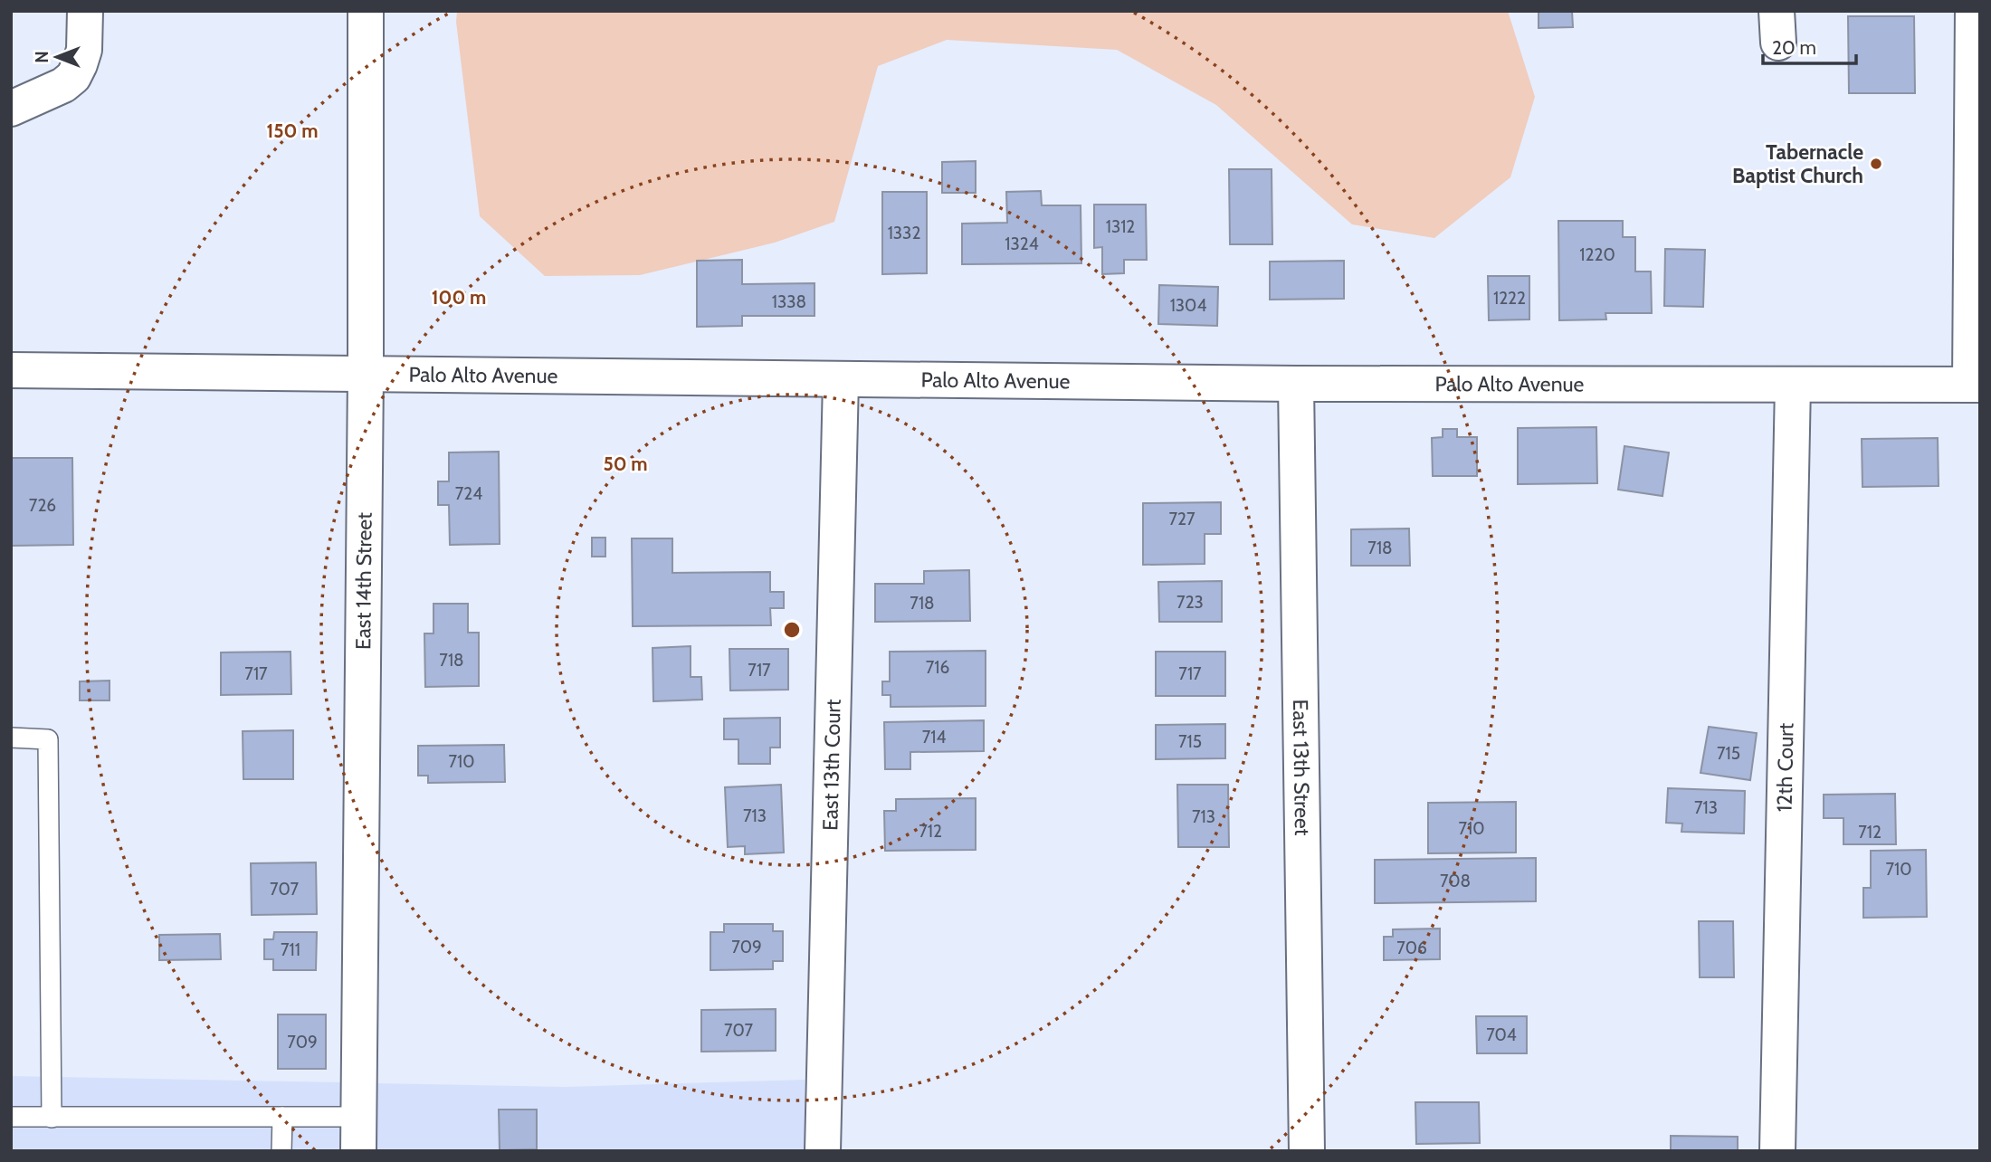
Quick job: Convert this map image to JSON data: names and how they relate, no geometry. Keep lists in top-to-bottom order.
{
  "streets": {
    "street": [
      "Palo Alto Avenue",
      "East 14th Street",
      "East 13th Court",
      "East 13th Street",
      "12th Court"
    ]
  },
  "crossings": [
    ["Palo Alto Avenue", "East 14th Street"],
    ["Palo Alto Avenue", "East 13th Court"],
    ["Palo Alto Avenue", "East 13th Street"],
    ["Palo Alto Avenue", "12th Court"]
  ],
  "places": ["Tabernacle Baptist Church"],
  "house_numbers": [
    "1312",
    "1332",
    "1324",
    "1220",
    "1222",
    "1338",
    "1304",
    "724",
    "726",
    "727",
    "718",
    "723",
    "718",
    "718",
    "716",
    "717",
    "717",
    "717",
    "714",
    "715",
    "715",
    "710",
    "713",
    "713",
    "713",
    "710",
    "712",
    "712",
    "710",
    "708",
    "707",
    "709",
    "706",
    "711",
    "707",
    "704",
    "709"
  ],
  "scale_bar": "20 m",
  "north": "left",
  "rings": ["150 m", "100 m", "50 m"]
}
